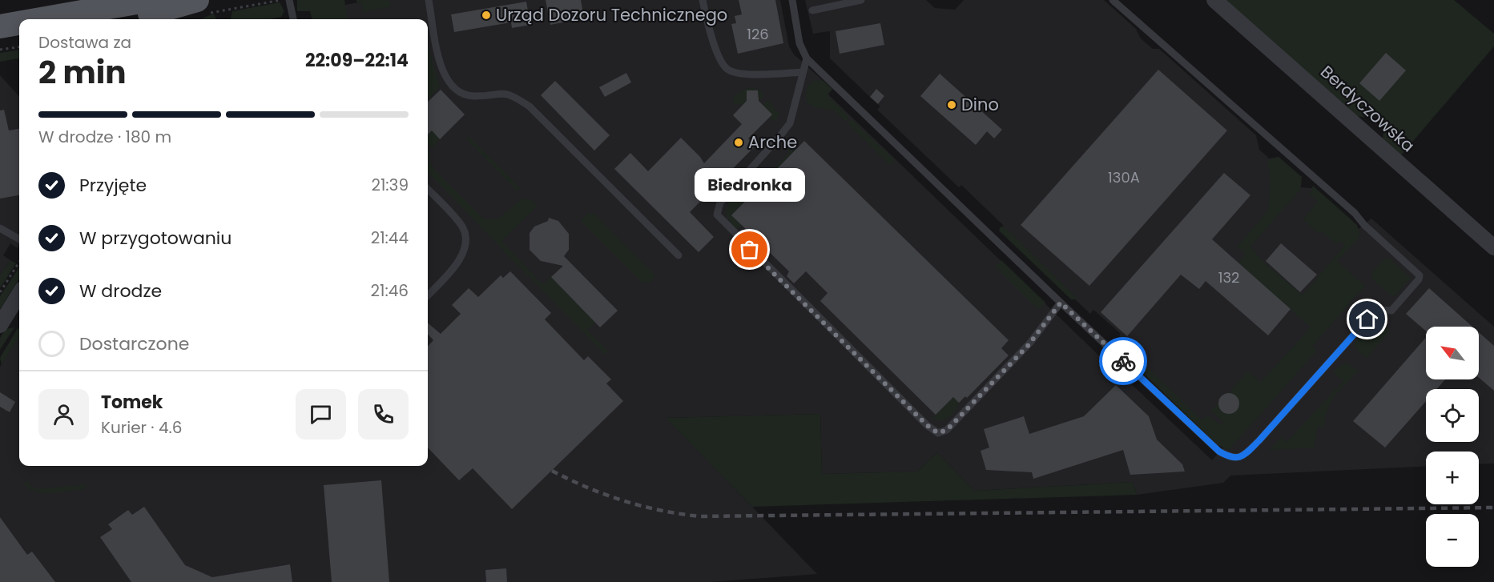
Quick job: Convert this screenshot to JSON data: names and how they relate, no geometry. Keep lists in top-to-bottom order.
{
  "streets": {
    "street": ["Berdyczowska"]
  },
  "places": [
    "Urząd Dozoru Technicznego",
    "Dino",
    "Arche",
    "Biedronka"
  ],
  "house_numbers": ["126", "130A", "132"],
  "north": "top left",
  "page": {
    "heading": ["2 min", "Dostawa za", "22:09–22:14"],
    "panel": ["Tomek", "Kurier · 4.6"],
    "bar": "W drodze · 180 m",
    "list": [
      ["Przyjęte", "21:39"],
      ["W przygotowaniu", "21:44"],
      ["W drodze", "21:46"],
      "Dostarczone"
    ],
    "bubble": "Biedronka",
    "map_buttons": ["+", "−"]
  }
}
